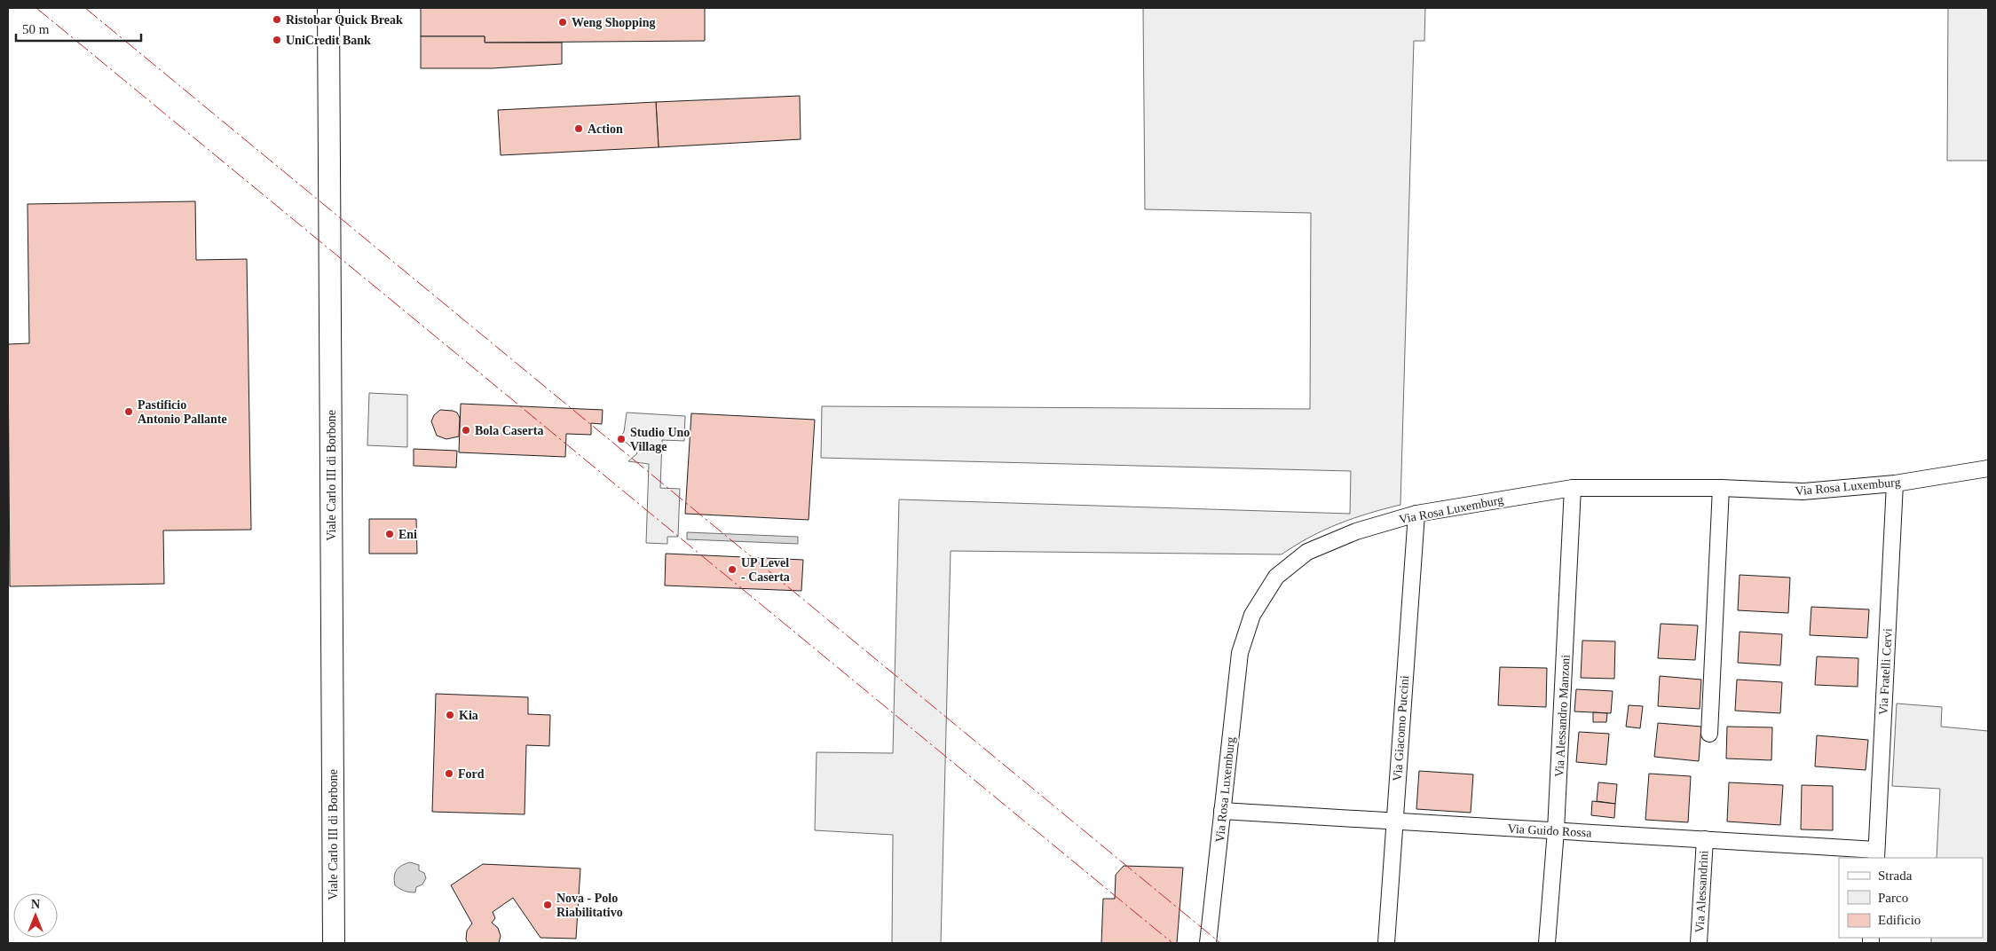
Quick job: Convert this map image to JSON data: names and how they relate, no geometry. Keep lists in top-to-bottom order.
{
  "streets": {
    "main road": ["Viale Carlo III di Borbone"],
    "street": [
      "Via Rosa Luxemburg",
      "Via Fratelli Cervi",
      "Via Alessandro Manzoni",
      "Via Giacomo Puccini",
      "Via Guido Rossa",
      "Via Alessandrini"
    ]
  },
  "crossings": [
    ["Via Rosa Luxemburg", "Via Fratelli Cervi"],
    ["Via Rosa Luxemburg", "Via Alessandro Manzoni"],
    ["Via Rosa Luxemburg", "Via Giacomo Puccini"],
    ["Via Rosa Luxemburg", "Via Guido Rossa"],
    ["Via Fratelli Cervi", "Via Guido Rossa"],
    ["Via Alessandro Manzoni", "Via Guido Rossa"],
    ["Via Giacomo Puccini", "Via Guido Rossa"],
    ["Via Guido Rossa", "Via Alessandrini"]
  ],
  "places": [
    "Ristobar Quick Break",
    "Weng Shopping",
    "UniCredit Bank",
    "Action",
    "Pastificio Antonio Pallante",
    "Bola Caserta",
    "Studio Uno Village",
    "Eni",
    "UP Level - Caserta",
    "Kia",
    "Ford",
    "Nova - Polo Riabilitativo"
  ],
  "legend": ["Strada", "Parco", "Edificio"],
  "scale_bar": "50 m",
  "north": "top"
}
